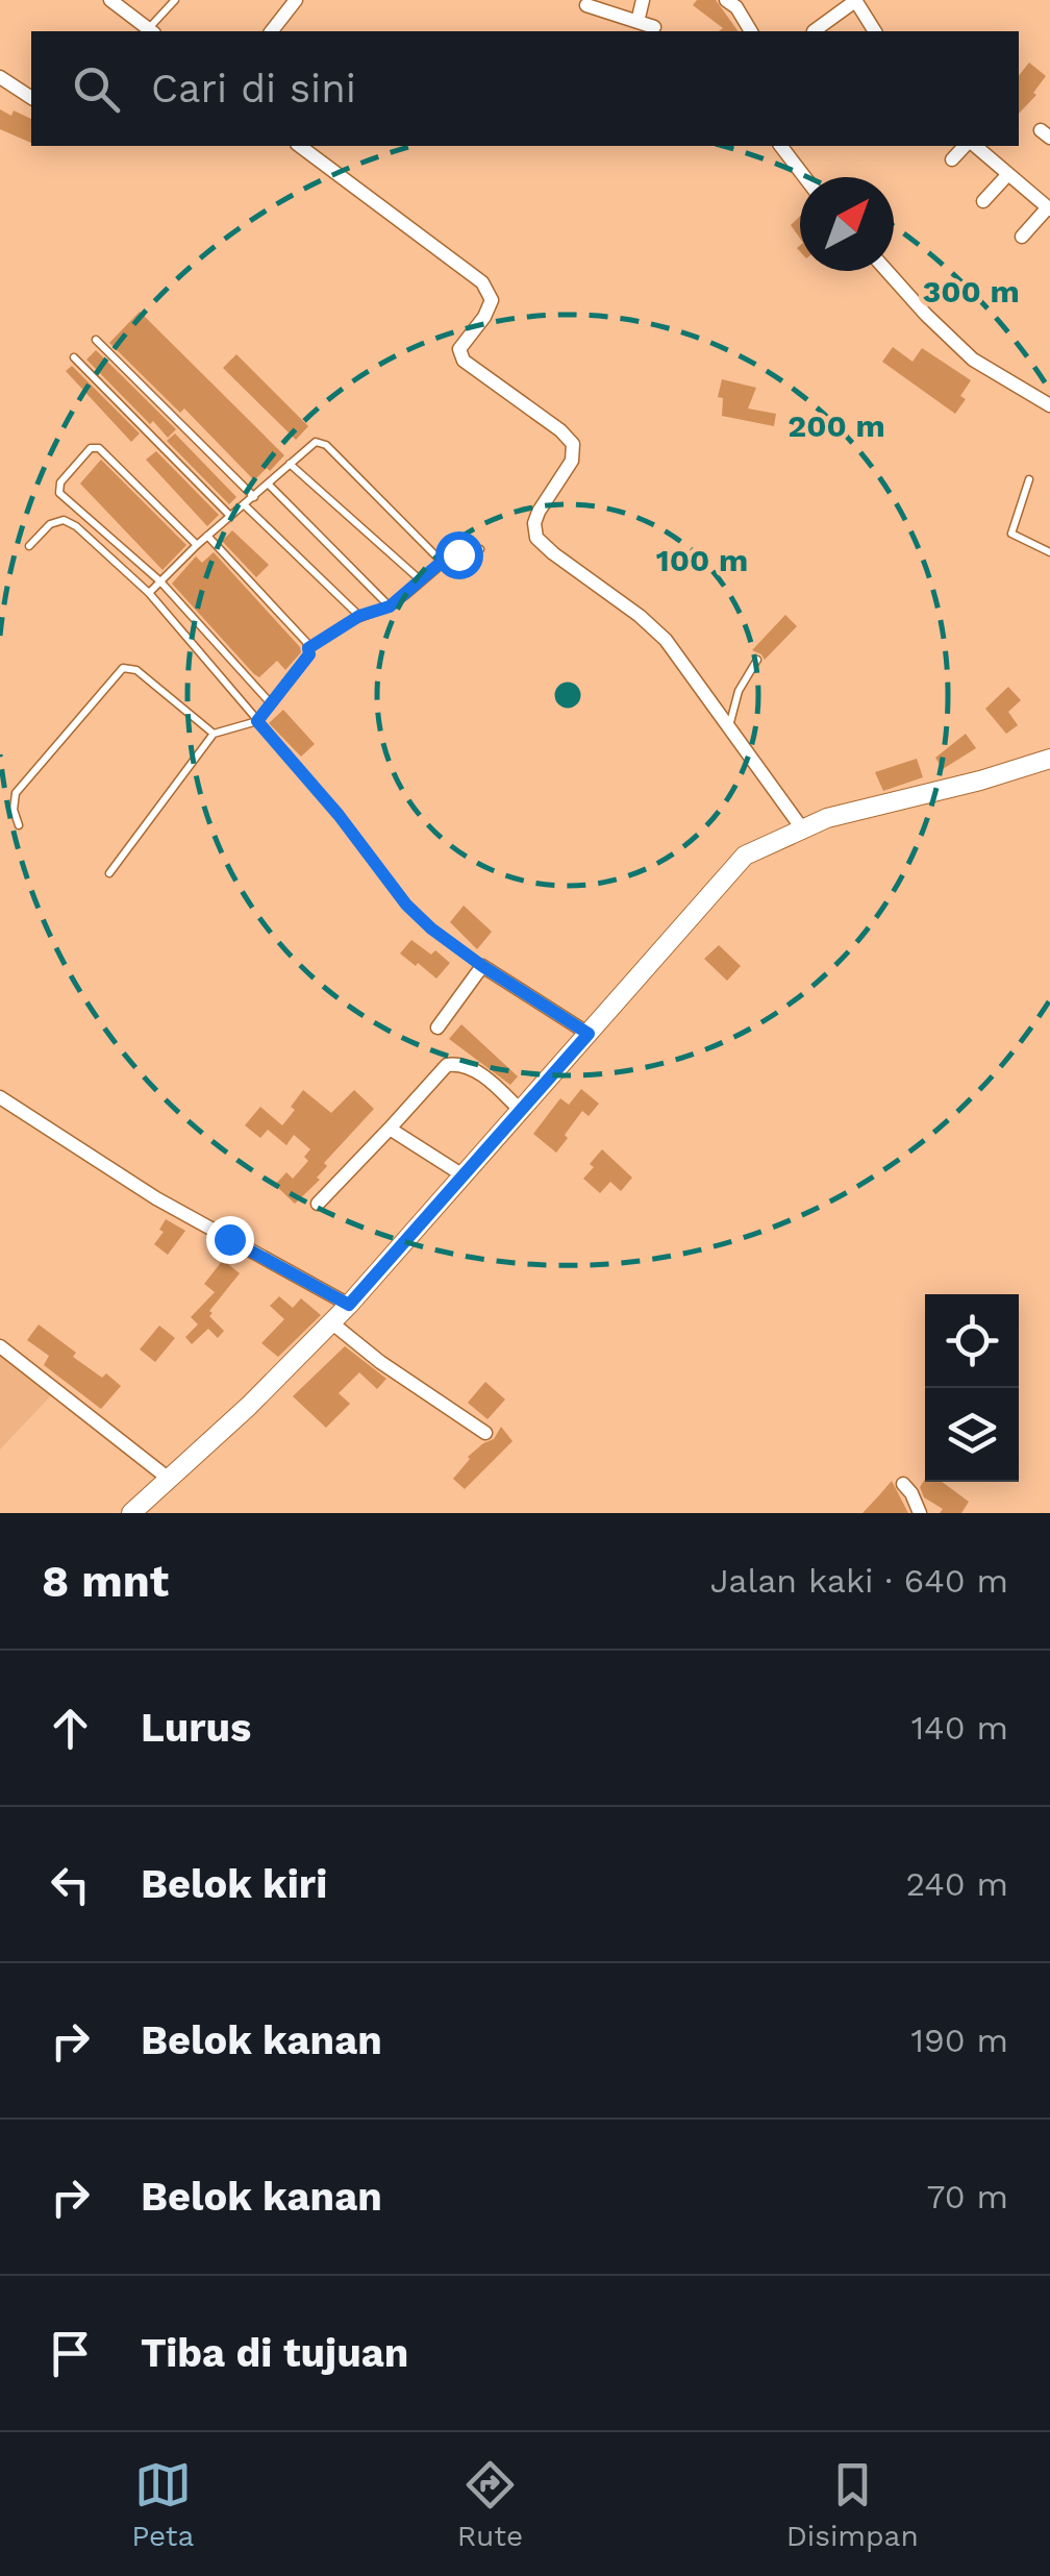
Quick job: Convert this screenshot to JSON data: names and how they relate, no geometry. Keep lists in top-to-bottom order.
{
  "north": "top right",
  "page": {
    "search": "Cari di sini",
    "heading": ["8 mnt", "Jalan kaki · 640 m"],
    "list": [
      ["Lurus", "140 m"],
      ["Belok kiri", "240 m"],
      ["Belok kanan", "190 m"],
      ["Belok kanan", "70 m"],
      "Tiba di tujuan"
    ],
    "nav": ["Peta", "Rute", "Disimpan"]
  },
  "rings": ["300 m", "200 m", "100 m"]
}
